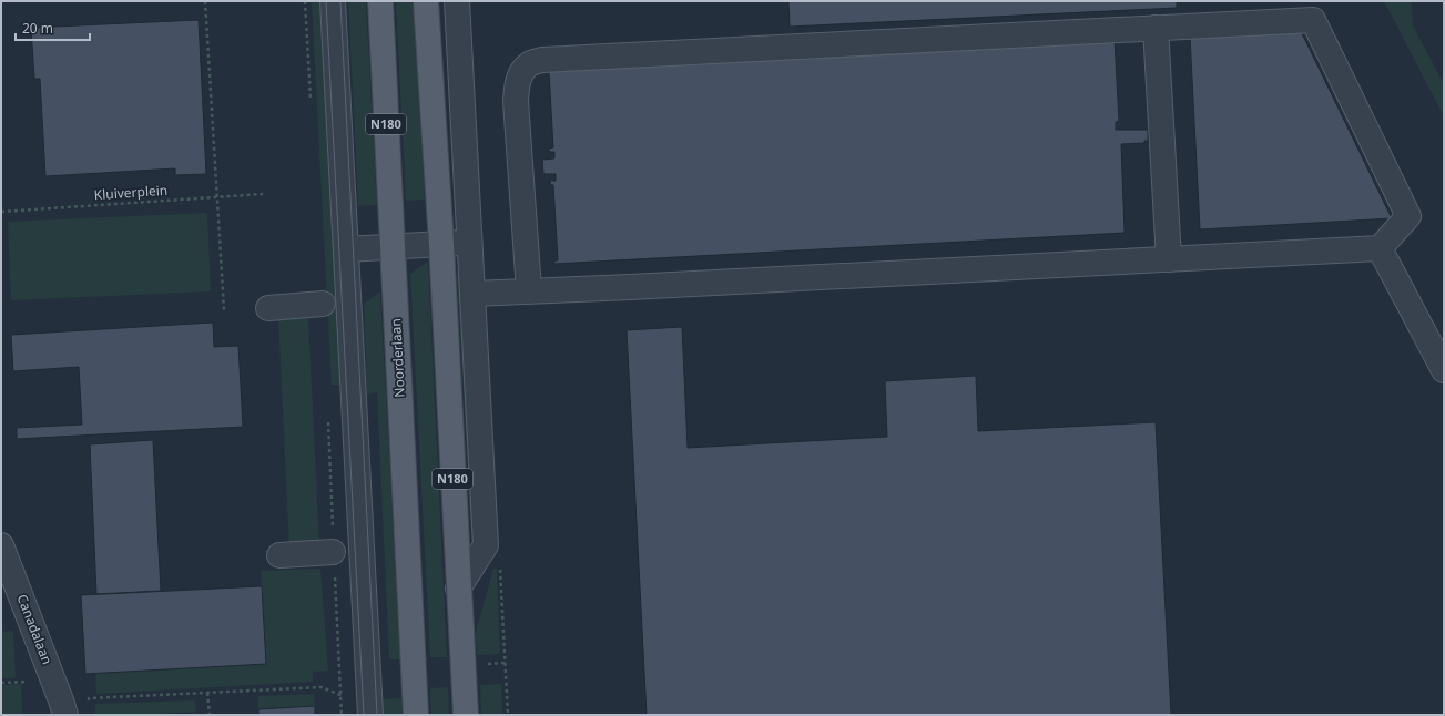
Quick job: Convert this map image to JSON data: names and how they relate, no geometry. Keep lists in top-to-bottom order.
{
  "streets": {
    "main road": ["N180", "Noorderlaan"],
    "street": ["Canadalaan"],
    "path": ["Kluiverplein"]
  },
  "scale_bar": "20 m"
}
